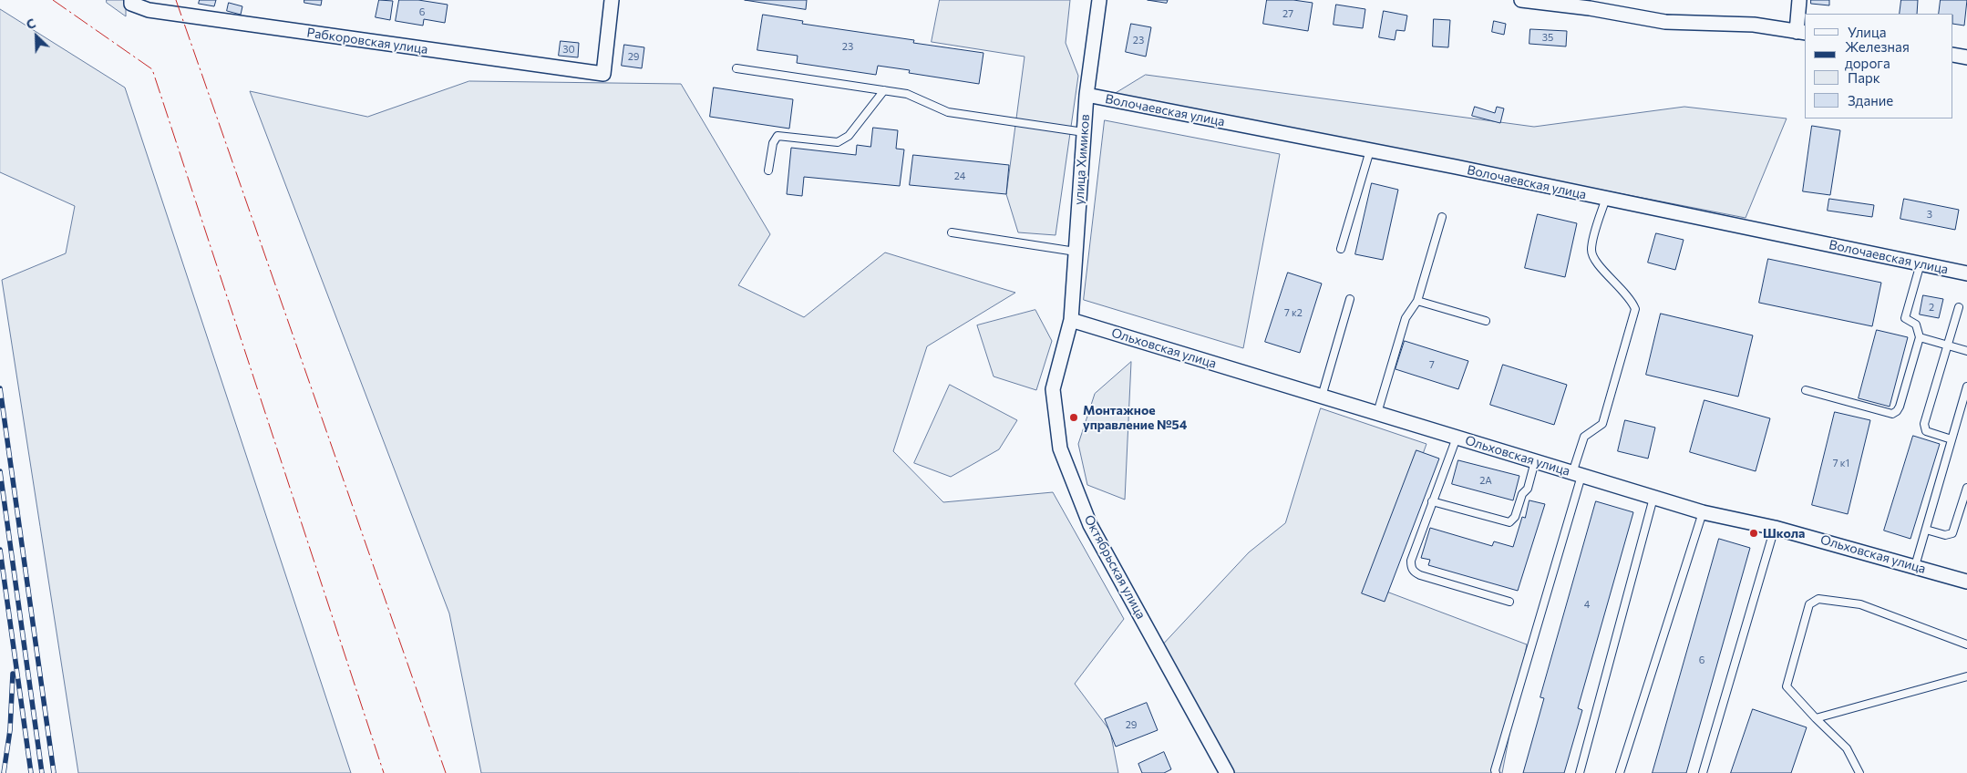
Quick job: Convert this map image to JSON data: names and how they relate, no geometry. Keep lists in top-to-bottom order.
{
  "streets": {
    "street": [
      "Рабкоровская улица",
      "Волочаевская улица",
      "улица Химиков",
      "Ольховская улица",
      "Октябрьская улица"
    ]
  },
  "crossings": [
    ["Волочаевская улица", "улица Химиков"],
    ["улица Химиков", "Ольховская улица"],
    ["улица Химиков", "Октябрьская улица"],
    ["Ольховская улица", "Октябрьская улица"]
  ],
  "places": ["Монтажное управление №54", "Школа"],
  "house_numbers": [
    "6",
    "27",
    "35",
    "23",
    "23",
    "30",
    "29",
    "24",
    "3",
    "2",
    "7 к2",
    "7",
    "7 к1",
    "2А",
    "4",
    "6",
    "29"
  ],
  "legend": [
    "Улица",
    "Железная дорога",
    "Парк",
    "Здание"
  ],
  "north": "top left"
}
